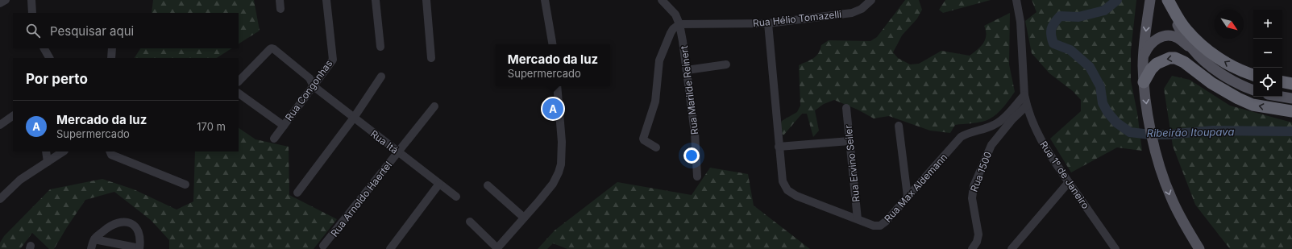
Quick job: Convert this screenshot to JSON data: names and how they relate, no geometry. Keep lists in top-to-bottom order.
{
  "streets": {
    "street": [
      "Rua Hélio Tomazelli",
      "Rua Congonhas",
      "Rua Marilde Reinert",
      "Rua Itá",
      "Rua Ervino Seiler",
      "Rua 1500",
      "Rua 1º de Janeiro",
      "Rua Max Aldemann",
      "Rua Arnoldo Haertel"
    ]
  },
  "crossings": [
    ["Rua Hélio Tomazelli", "Rua Marilde Reinert"],
    ["Rua Hélio Tomazelli", "Rua Max Aldemann"],
    ["Rua Congonhas", "Rua Itá"],
    ["Rua Itá", "Rua Arnoldo Haertel"],
    ["Rua Ervino Seiler", "Rua Max Aldemann"],
    ["Rua 1500", "Rua 1º de Janeiro"],
    ["Rua 1º de Janeiro", "Rua Max Aldemann"]
  ],
  "water": ["Ribeirão Itoupava"],
  "north": "bottom right",
  "page": {
    "map_buttons": ["+", "−"],
    "search": "Pesquisar aqui",
    "popup": ["Mercado da luz", "Supermercado"],
    "heading": "Por perto",
    "pins": "A",
    "list": [
      {
        "mark": "A",
        "name": "Mercado da luz",
        "note": "Supermercado",
        "value": "170 m"
      }
    ]
  }
}
